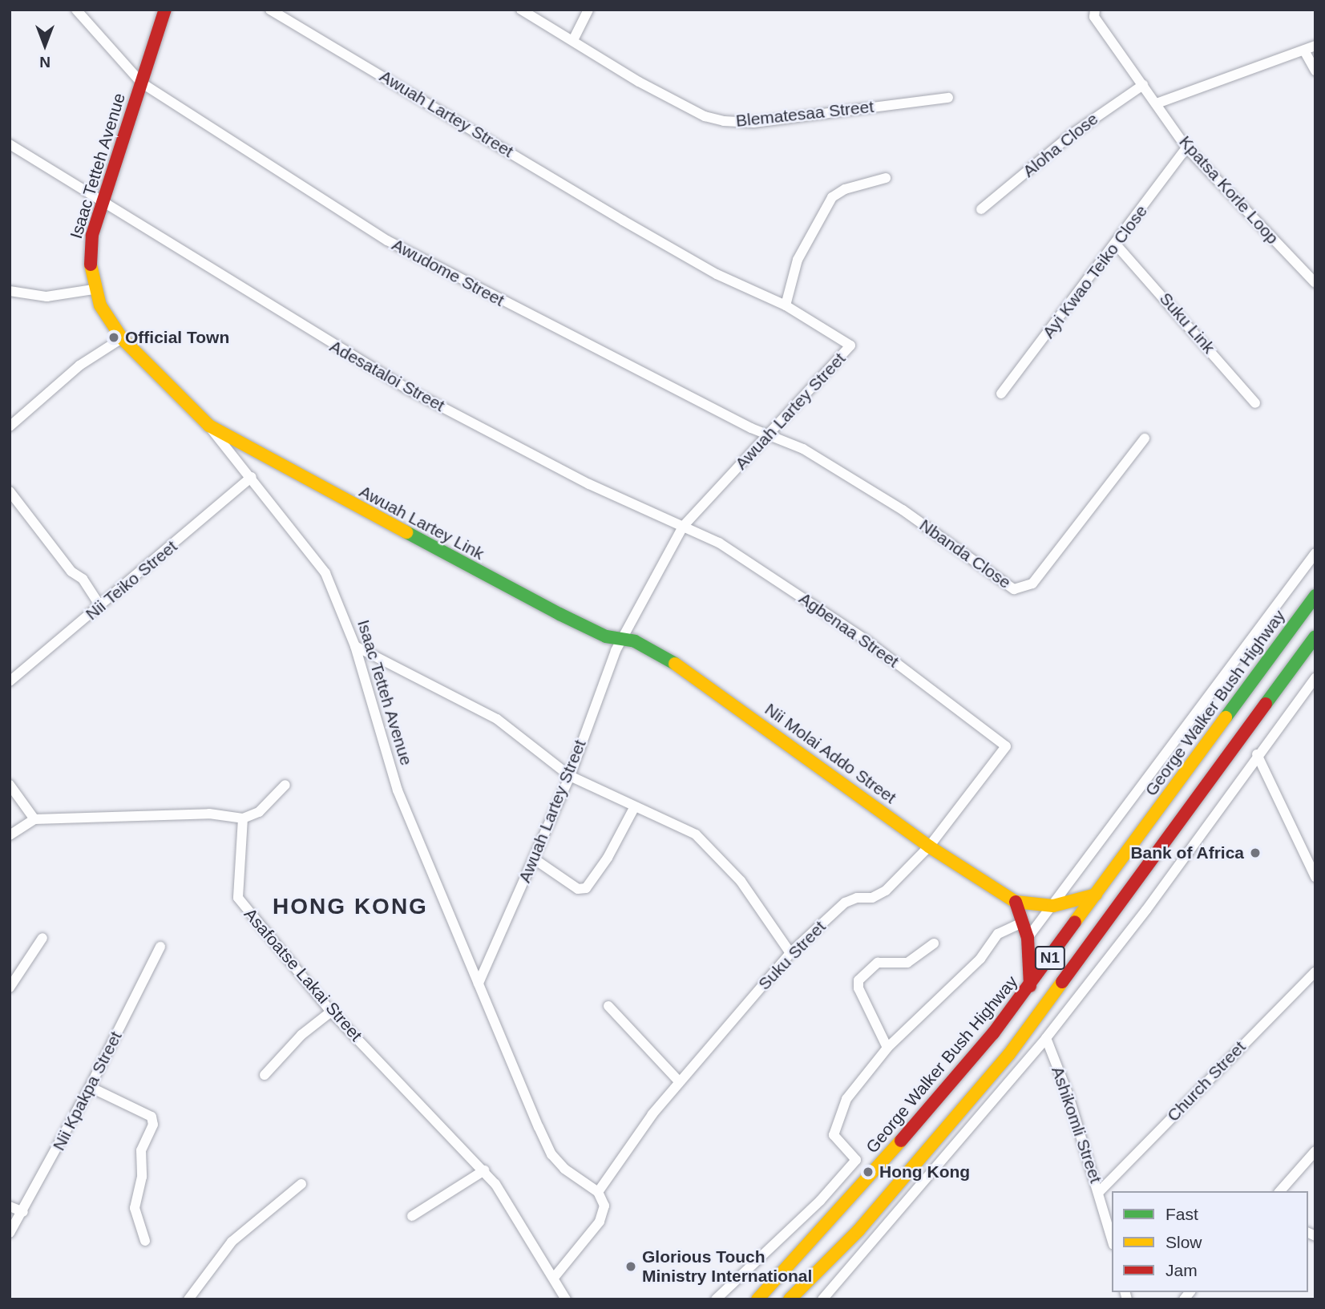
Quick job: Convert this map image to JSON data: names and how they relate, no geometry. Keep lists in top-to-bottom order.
{
  "streets": {
    "main road": [
      "Isaac Tetteh Avenue",
      "Awuah Lartey Link",
      "George Walker Bush Highway",
      "Nii Molai Addo Street",
      "N1"
    ],
    "street": [
      "Awuah Lartey Street",
      "Blematesaa Street",
      "Aloha Close",
      "Kpatsa Korle Loop",
      "Ayi Kwao Teiko Close",
      "Awudome Street",
      "Suku Link",
      "Adesataloi Street",
      "Nbanda Close",
      "Nii Teiko Street",
      "Agbenaa Street",
      "Suku Street",
      "Asafoatse Lakai Street",
      "Church Street",
      "Nii Kpakpa Street",
      "Ashikomli Street"
    ]
  },
  "crossings": [
    ["Awuah Lartey Street", "Isaac Tetteh Avenue"],
    ["Awuah Lartey Street", "Awudome Street"],
    ["Awuah Lartey Street", "Adesataloi Street"],
    ["Awuah Lartey Street", "Awuah Lartey Link"],
    ["Awuah Lartey Street", "Nbanda Close"],
    ["Awuah Lartey Street", "Agbenaa Street"],
    ["Awuah Lartey Street", "Nii Molai Addo Street"],
    ["Aloha Close", "Kpatsa Korle Loop"],
    ["Isaac Tetteh Avenue", "Awudome Street"],
    ["Isaac Tetteh Avenue", "Adesataloi Street"],
    ["Isaac Tetteh Avenue", "Awuah Lartey Link"],
    ["Isaac Tetteh Avenue", "Nii Teiko Street"],
    ["Isaac Tetteh Avenue", "Suku Street"],
    ["Kpatsa Korle Loop", "Ayi Kwao Teiko Close"],
    ["Ayi Kwao Teiko Close", "Suku Link"],
    ["Awudome Street", "Nbanda Close"],
    ["Adesataloi Street", "Agbenaa Street"],
    ["Awuah Lartey Link", "Nii Molai Addo Street"],
    ["Agbenaa Street", "Suku Street"],
    ["George Walker Bush Highway", "Nii Molai Addo Street"],
    ["Nii Molai Addo Street", "Suku Street"],
    ["Church Street", "Ashikomli Street"]
  ],
  "districts": ["HONG KONG"],
  "places": [
    "Official Town",
    "Bank of Africa",
    "Hong Kong",
    "Glorious Touch Ministry International"
  ],
  "legend": ["Fast", "Slow", "Jam"],
  "north": "bottom"
}
